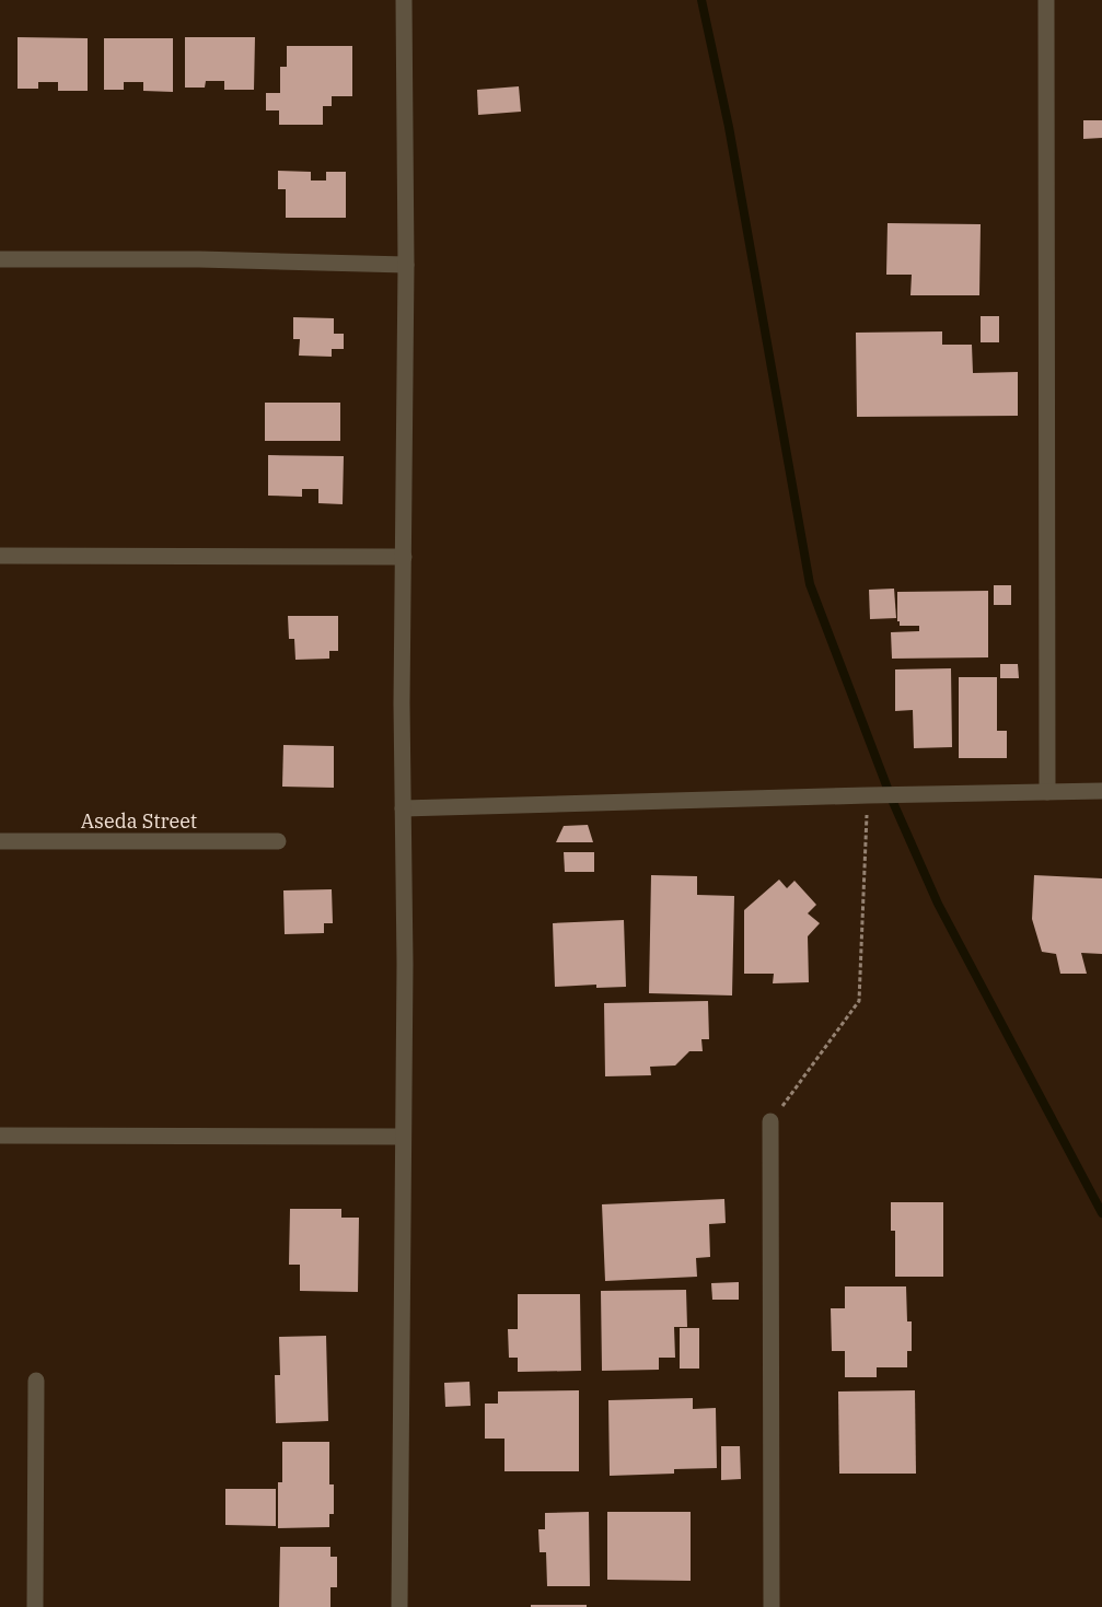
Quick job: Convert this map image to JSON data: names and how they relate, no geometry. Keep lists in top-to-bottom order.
{
  "streets": {
    "street": ["Aseda Street"]
  }
}
